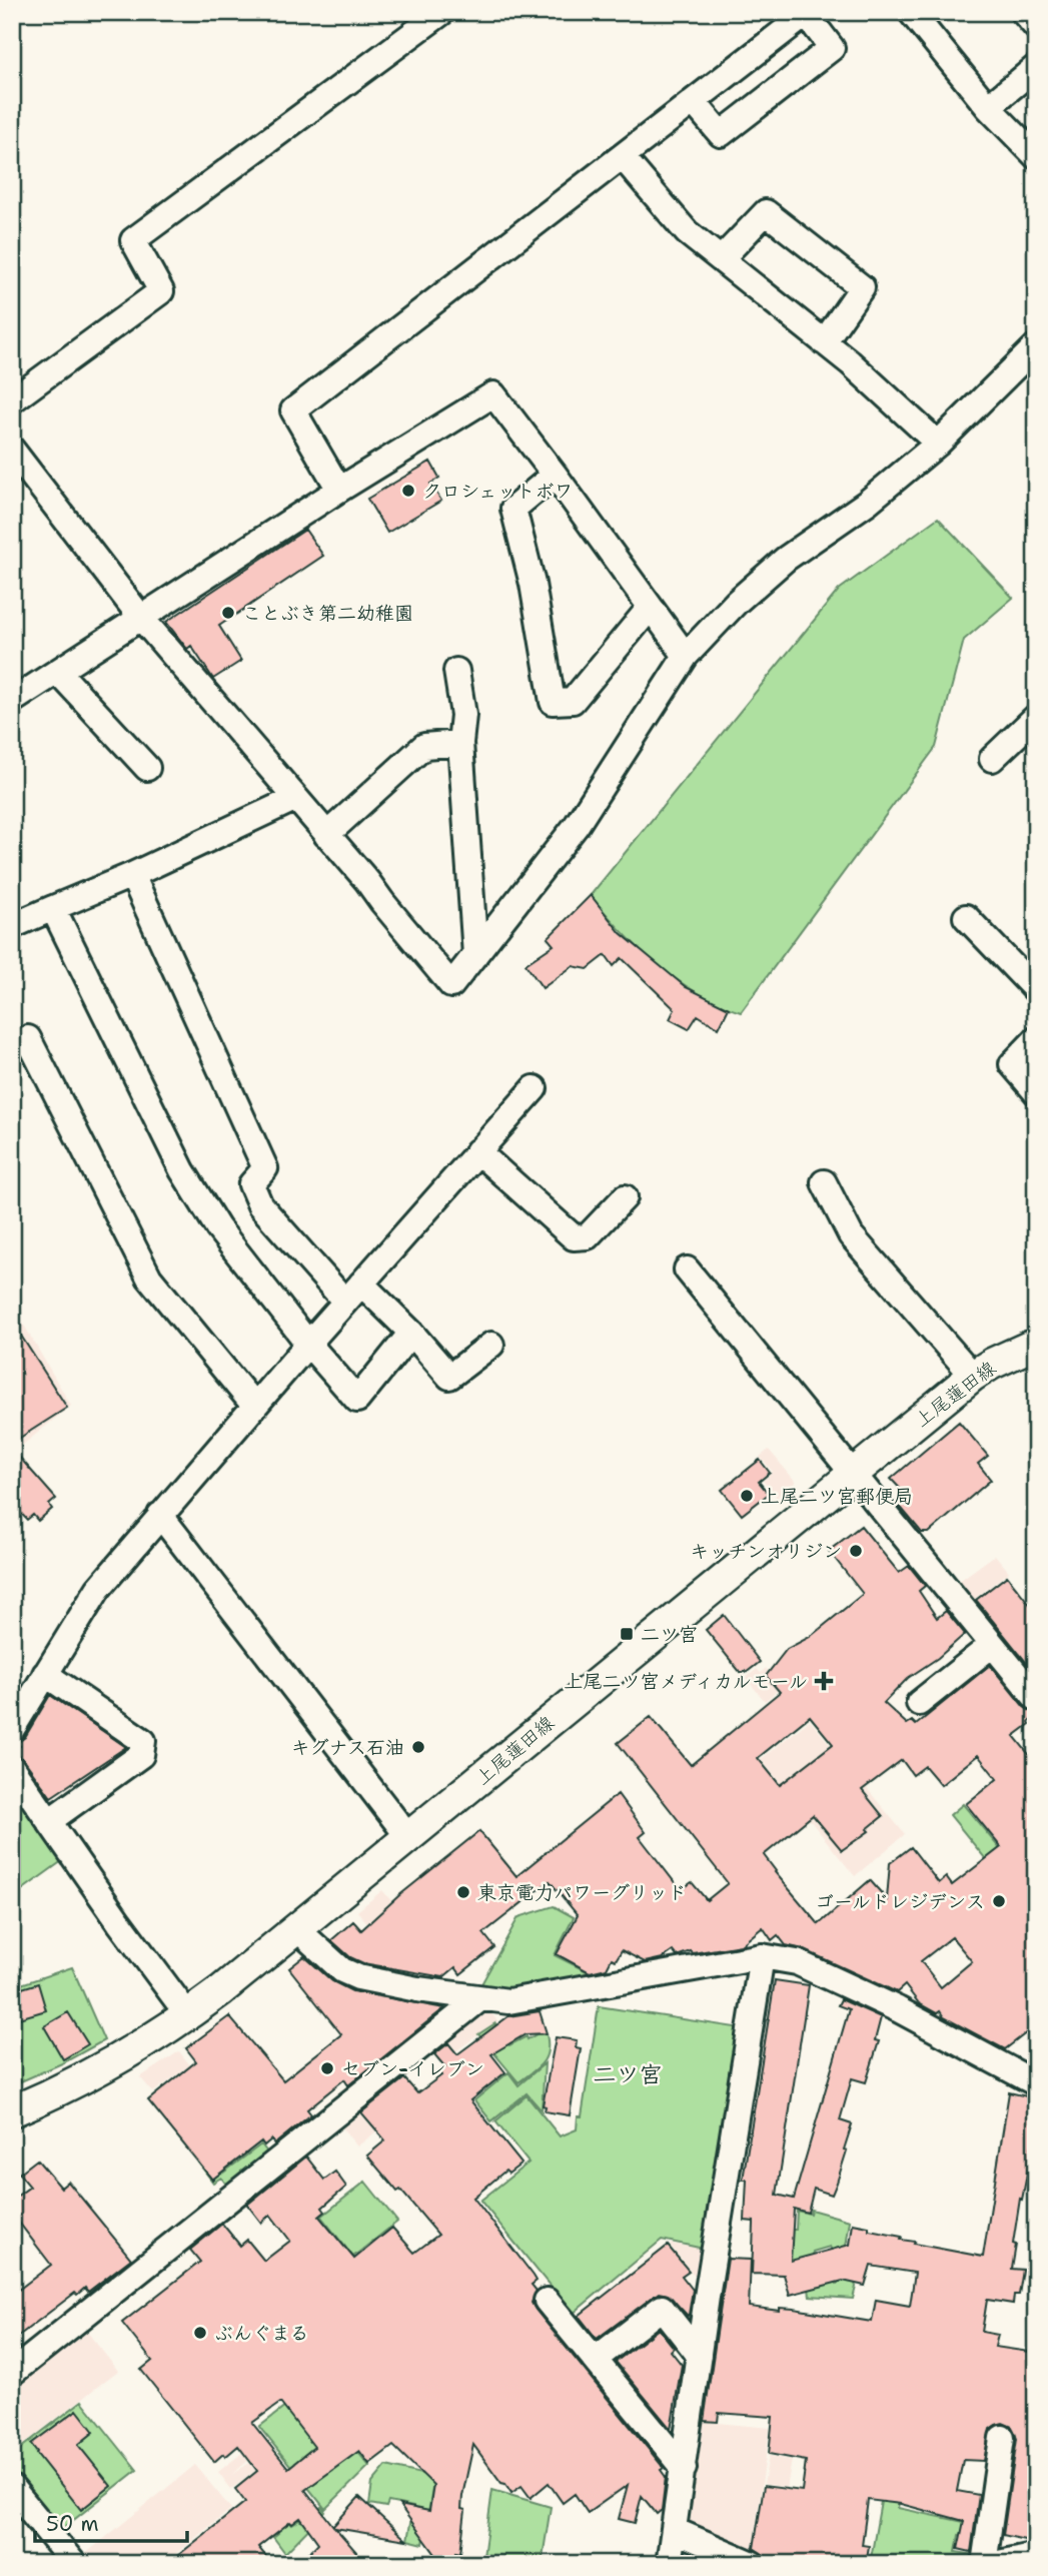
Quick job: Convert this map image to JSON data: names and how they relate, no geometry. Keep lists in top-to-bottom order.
{
  "streets": {
    "main road": ["上尾蓮田線"]
  },
  "districts": ["二ツ宮"],
  "places": {
    "other": [
      "クロシェットボワ",
      "ことぶき第二幼稚園",
      "上尾二ツ宮郵便局",
      "キッチンオリジン",
      "キグナス石油",
      "東京電力パワーグリッド",
      "ゴールドレジデンス",
      "セブン-イレブン",
      "ぶんぐまる"
    ],
    "transit": ["二ツ宮"],
    "health": ["上尾二ツ宮メディカルモール"]
  },
  "scale_bar": "50 m"
}
